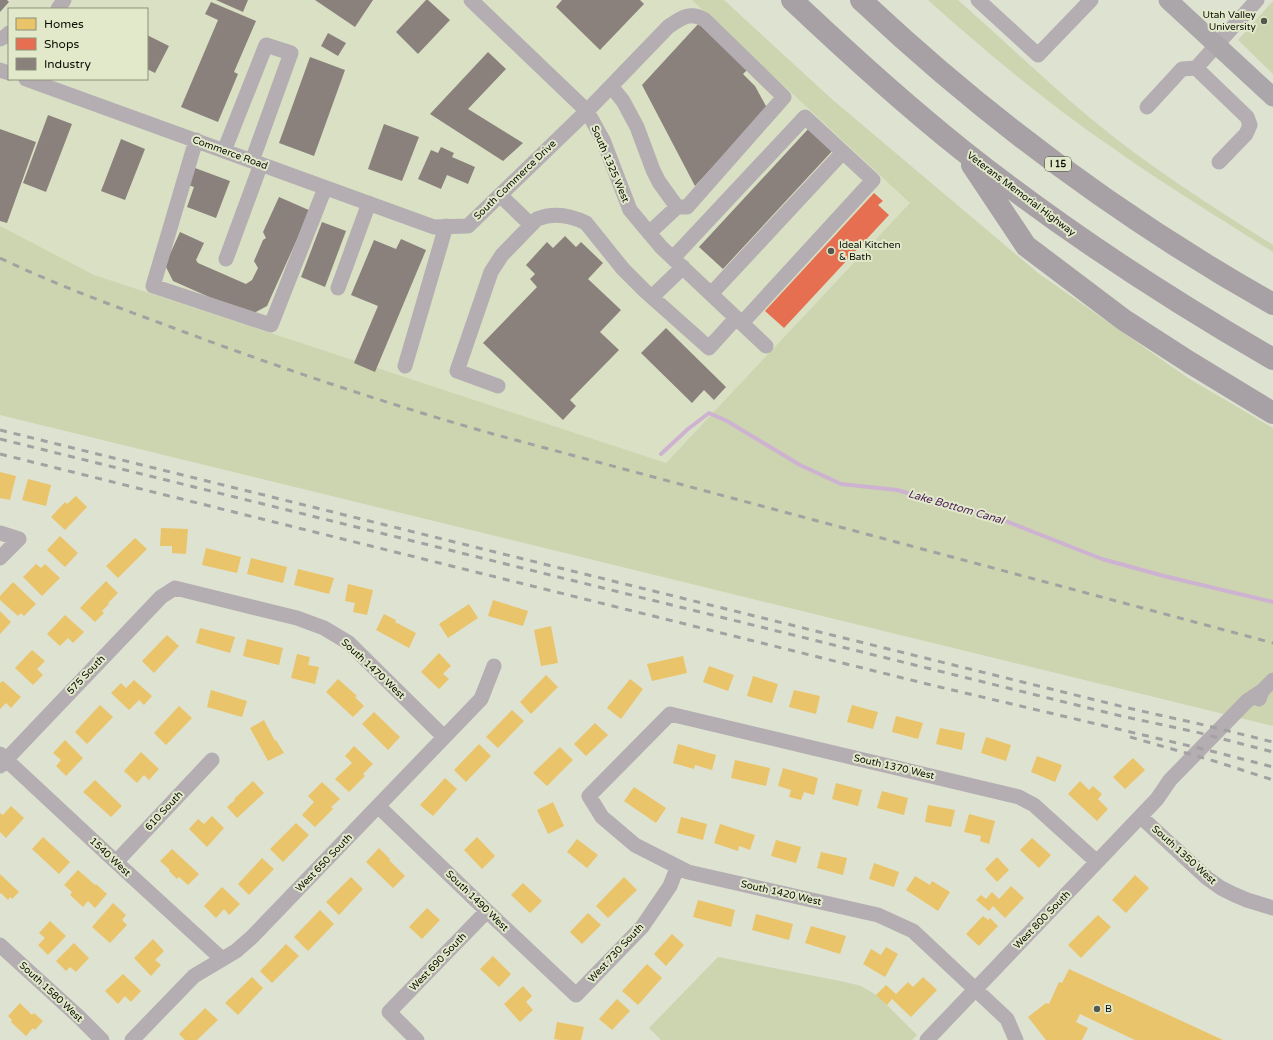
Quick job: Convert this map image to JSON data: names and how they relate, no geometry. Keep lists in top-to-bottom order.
{
  "streets": {
    "highway": ["I 15", "Veterans Memorial Highway"],
    "street": [
      "Commerce Road",
      "South 1325 West",
      "South Commerce Drive",
      "South 1470 West",
      "575 South",
      "South 1370 West",
      "610 South",
      "South 1350 West",
      "1540 West",
      "West 650 South",
      "South 1420 West",
      "South 1490 West",
      "West 800 South",
      "West 730 South",
      "West 690 South",
      "South 1580 West"
    ]
  },
  "crossings": [
    ["Commerce Road", "South Commerce Drive"],
    ["South 1325 West", "South Commerce Drive"],
    ["South 1470 West", "575 South"],
    ["South 1470 West", "West 650 South"],
    ["575 South", "1540 West"],
    ["South 1370 West", "South 1420 West"],
    ["South 1370 West", "West 800 South"],
    ["610 South", "1540 West"],
    ["South 1350 West", "West 800 South"],
    ["1540 West", "West 650 South"],
    ["West 650 South", "South 1490 West"],
    ["South 1420 West", "West 800 South"],
    ["South 1420 West", "West 730 South"],
    ["South 1490 West", "West 730 South"],
    ["South 1490 West", "West 690 South"]
  ],
  "water": ["Lake Bottom Canal"],
  "places": ["Utah Valley University", "Ideal Kitchen & Bath", "B"],
  "legend": ["Homes", "Shops", "Industry"]
}
